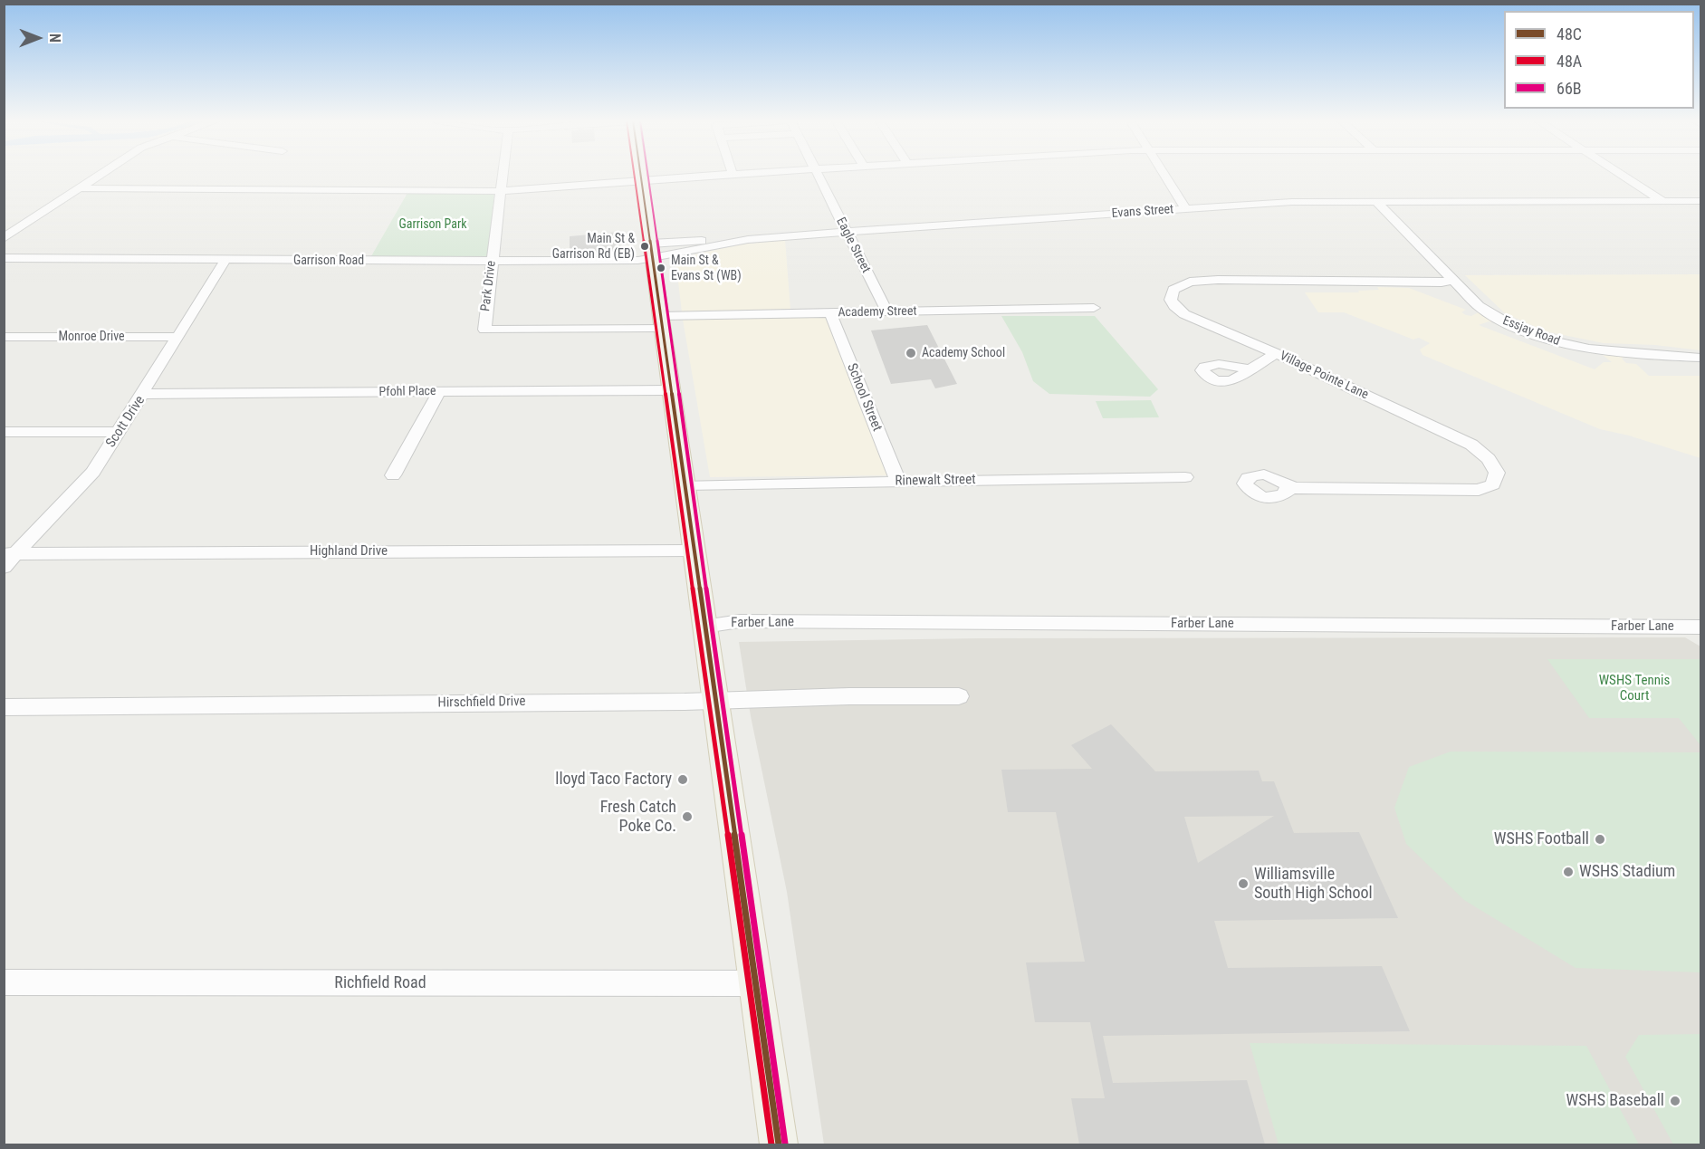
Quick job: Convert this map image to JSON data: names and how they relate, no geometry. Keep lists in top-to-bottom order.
{
  "streets": {
    "street": [
      "Evans Street",
      "Eagle Street",
      "Garrison Road",
      "Park Drive",
      "Academy Street",
      "Essjay Road",
      "Monroe Drive",
      "Village Pointe Lane",
      "Pfohl Place",
      "School Street",
      "Scott Drive",
      "Rinewalt Street",
      "Highland Drive",
      "Farber Lane",
      "Hirschfield Drive",
      "Richfield Road"
    ]
  },
  "crossings": [
    ["Evans Street", "Eagle Street"],
    ["Evans Street", "Garrison Road"],
    ["Evans Street", "Essjay Road"],
    ["Eagle Street", "Academy Street"],
    ["Garrison Road", "Park Drive"],
    ["Garrison Road", "Scott Drive"],
    ["Park Drive", "Academy Street"],
    ["Academy Street", "School Street"],
    ["Essjay Road", "Village Pointe Lane"],
    ["Monroe Drive", "Scott Drive"],
    ["Pfohl Place", "Scott Drive"],
    ["School Street", "Rinewalt Street"],
    ["Scott Drive", "Highland Drive"]
  ],
  "parks": ["Garrison Park", "WSHS Tennis Court"],
  "places": [
    "Main St & Garrison Rd (EB)",
    "Main St & Evans St (WB)",
    "Academy School",
    "lloyd Taco Factory",
    "Fresh Catch Poke Co.",
    "WSHS Football",
    "WSHS Stadium",
    "Williamsville South High School",
    "WSHS Baseball"
  ],
  "lines": ["transit line 48C", "transit line 48A", "transit line 66B"],
  "legend": ["48C", "48A", "66B"],
  "north": "right"
}
